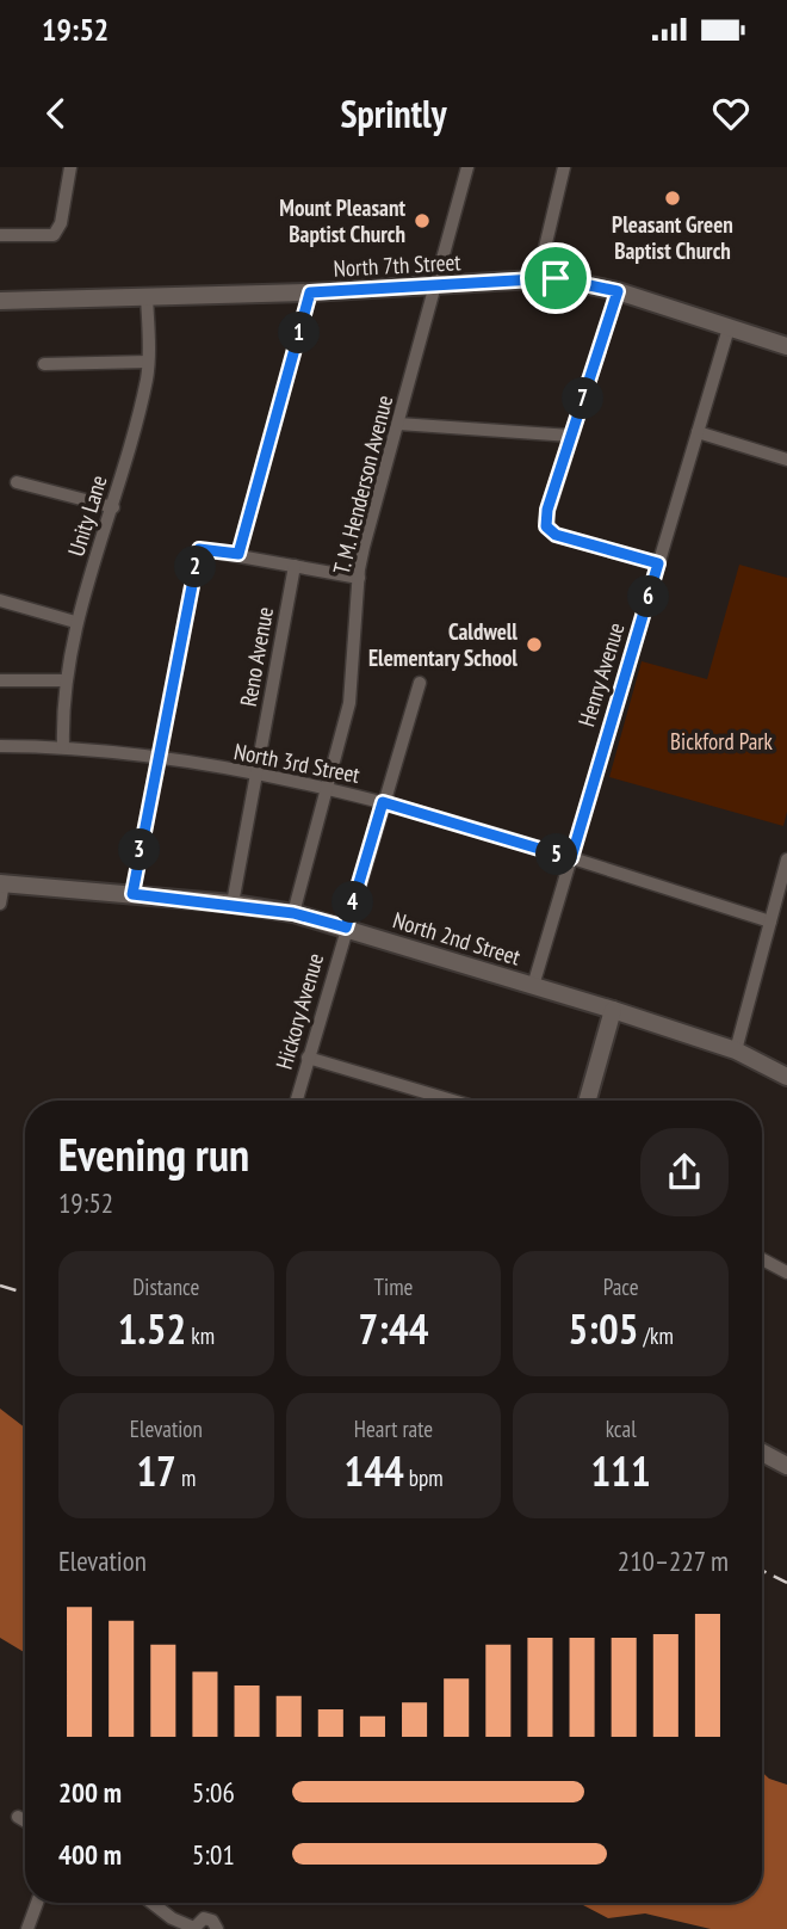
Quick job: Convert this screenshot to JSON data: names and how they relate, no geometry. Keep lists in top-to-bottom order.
{
  "streets": {
    "street": [
      "North 7th Street",
      "T. M. Henderson Avenue",
      "Unity Lane",
      "Reno Avenue",
      "Henry Avenue",
      "North 3rd Street",
      "North 2nd Street",
      "Hickory Avenue"
    ]
  },
  "crossings": [
    ["North 7th Street", "T. M. Henderson Avenue"],
    ["North 7th Street", "Unity Lane"],
    ["North 7th Street", "Henry Avenue"],
    ["T. M. Henderson Avenue", "North 3rd Street"],
    ["T. M. Henderson Avenue", "North 2nd Street"],
    ["Unity Lane", "North 3rd Street"],
    ["Reno Avenue", "North 3rd Street"],
    ["Reno Avenue", "North 2nd Street"],
    ["Henry Avenue", "North 3rd Street"],
    ["Henry Avenue", "North 2nd Street"],
    ["North 3rd Street", "Hickory Avenue"],
    ["North 2nd Street", "Hickory Avenue"]
  ],
  "parks": ["Bickford Park"],
  "places": ["Pleasant Green Baptist Church", "Mount Pleasant Baptist Church", "Caldwell Elementary School"],
  "page": {
    "status": "19:52",
    "header": "Sprintly",
    "pins": [
      "1",
      "7",
      "2",
      "6",
      "3",
      "5",
      "4"
    ],
    "heading": ["Evening run", "19:52"],
    "stats": [
      ["Distance", "1.52 km"],
      ["Time", "7:44"],
      ["Pace", "5:05 /km"],
      ["Elevation", "17 m"],
      ["Heart rate", "144 bpm"],
      ["kcal", "111"]
    ],
    "chart": ["Elevation", "210–227 m"],
    "list": [
      {
        "name": "200 m",
        "note": "5:06"
      },
      {
        "name": "400 m",
        "note": "5:01"
      }
    ]
  }
}
